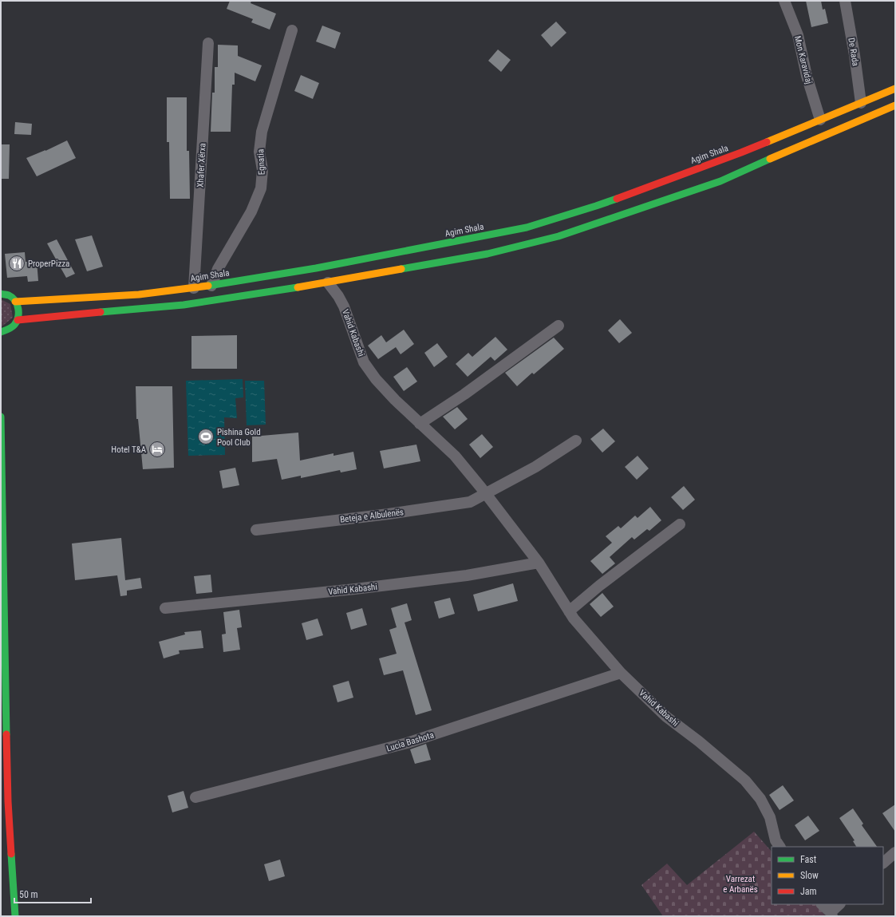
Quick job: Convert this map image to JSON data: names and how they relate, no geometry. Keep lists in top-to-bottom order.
{
  "streets": {
    "main road": ["Agim Shala"],
    "street": [
      "De Rada",
      "Mon Karavidaj",
      "Egnatia",
      "Xhafer Xërxa",
      "Vahid Kabashi",
      "Beteja e Albulenës",
      "Lucia Bashota"
    ]
  },
  "crossings": [
    ["De Rada", "Agim Shala"],
    ["Mon Karavidaj", "Agim Shala"],
    ["Agim Shala", "Egnatia"],
    ["Agim Shala", "Xhafer Xërxa"],
    ["Vahid Kabashi", "Beteja e Albulenës"],
    ["Vahid Kabashi", "Lucia Bashota"]
  ],
  "parks": ["Varrezat e Arbanës"],
  "places": {
    "restaurant": ["ProperPizza"],
    "sports": ["Pishina Gold Pool Club"],
    "hotel": ["Hotel T&A"]
  },
  "legend": ["Fast", "Slow", "Jam"],
  "scale_bar": "50 m"
}
